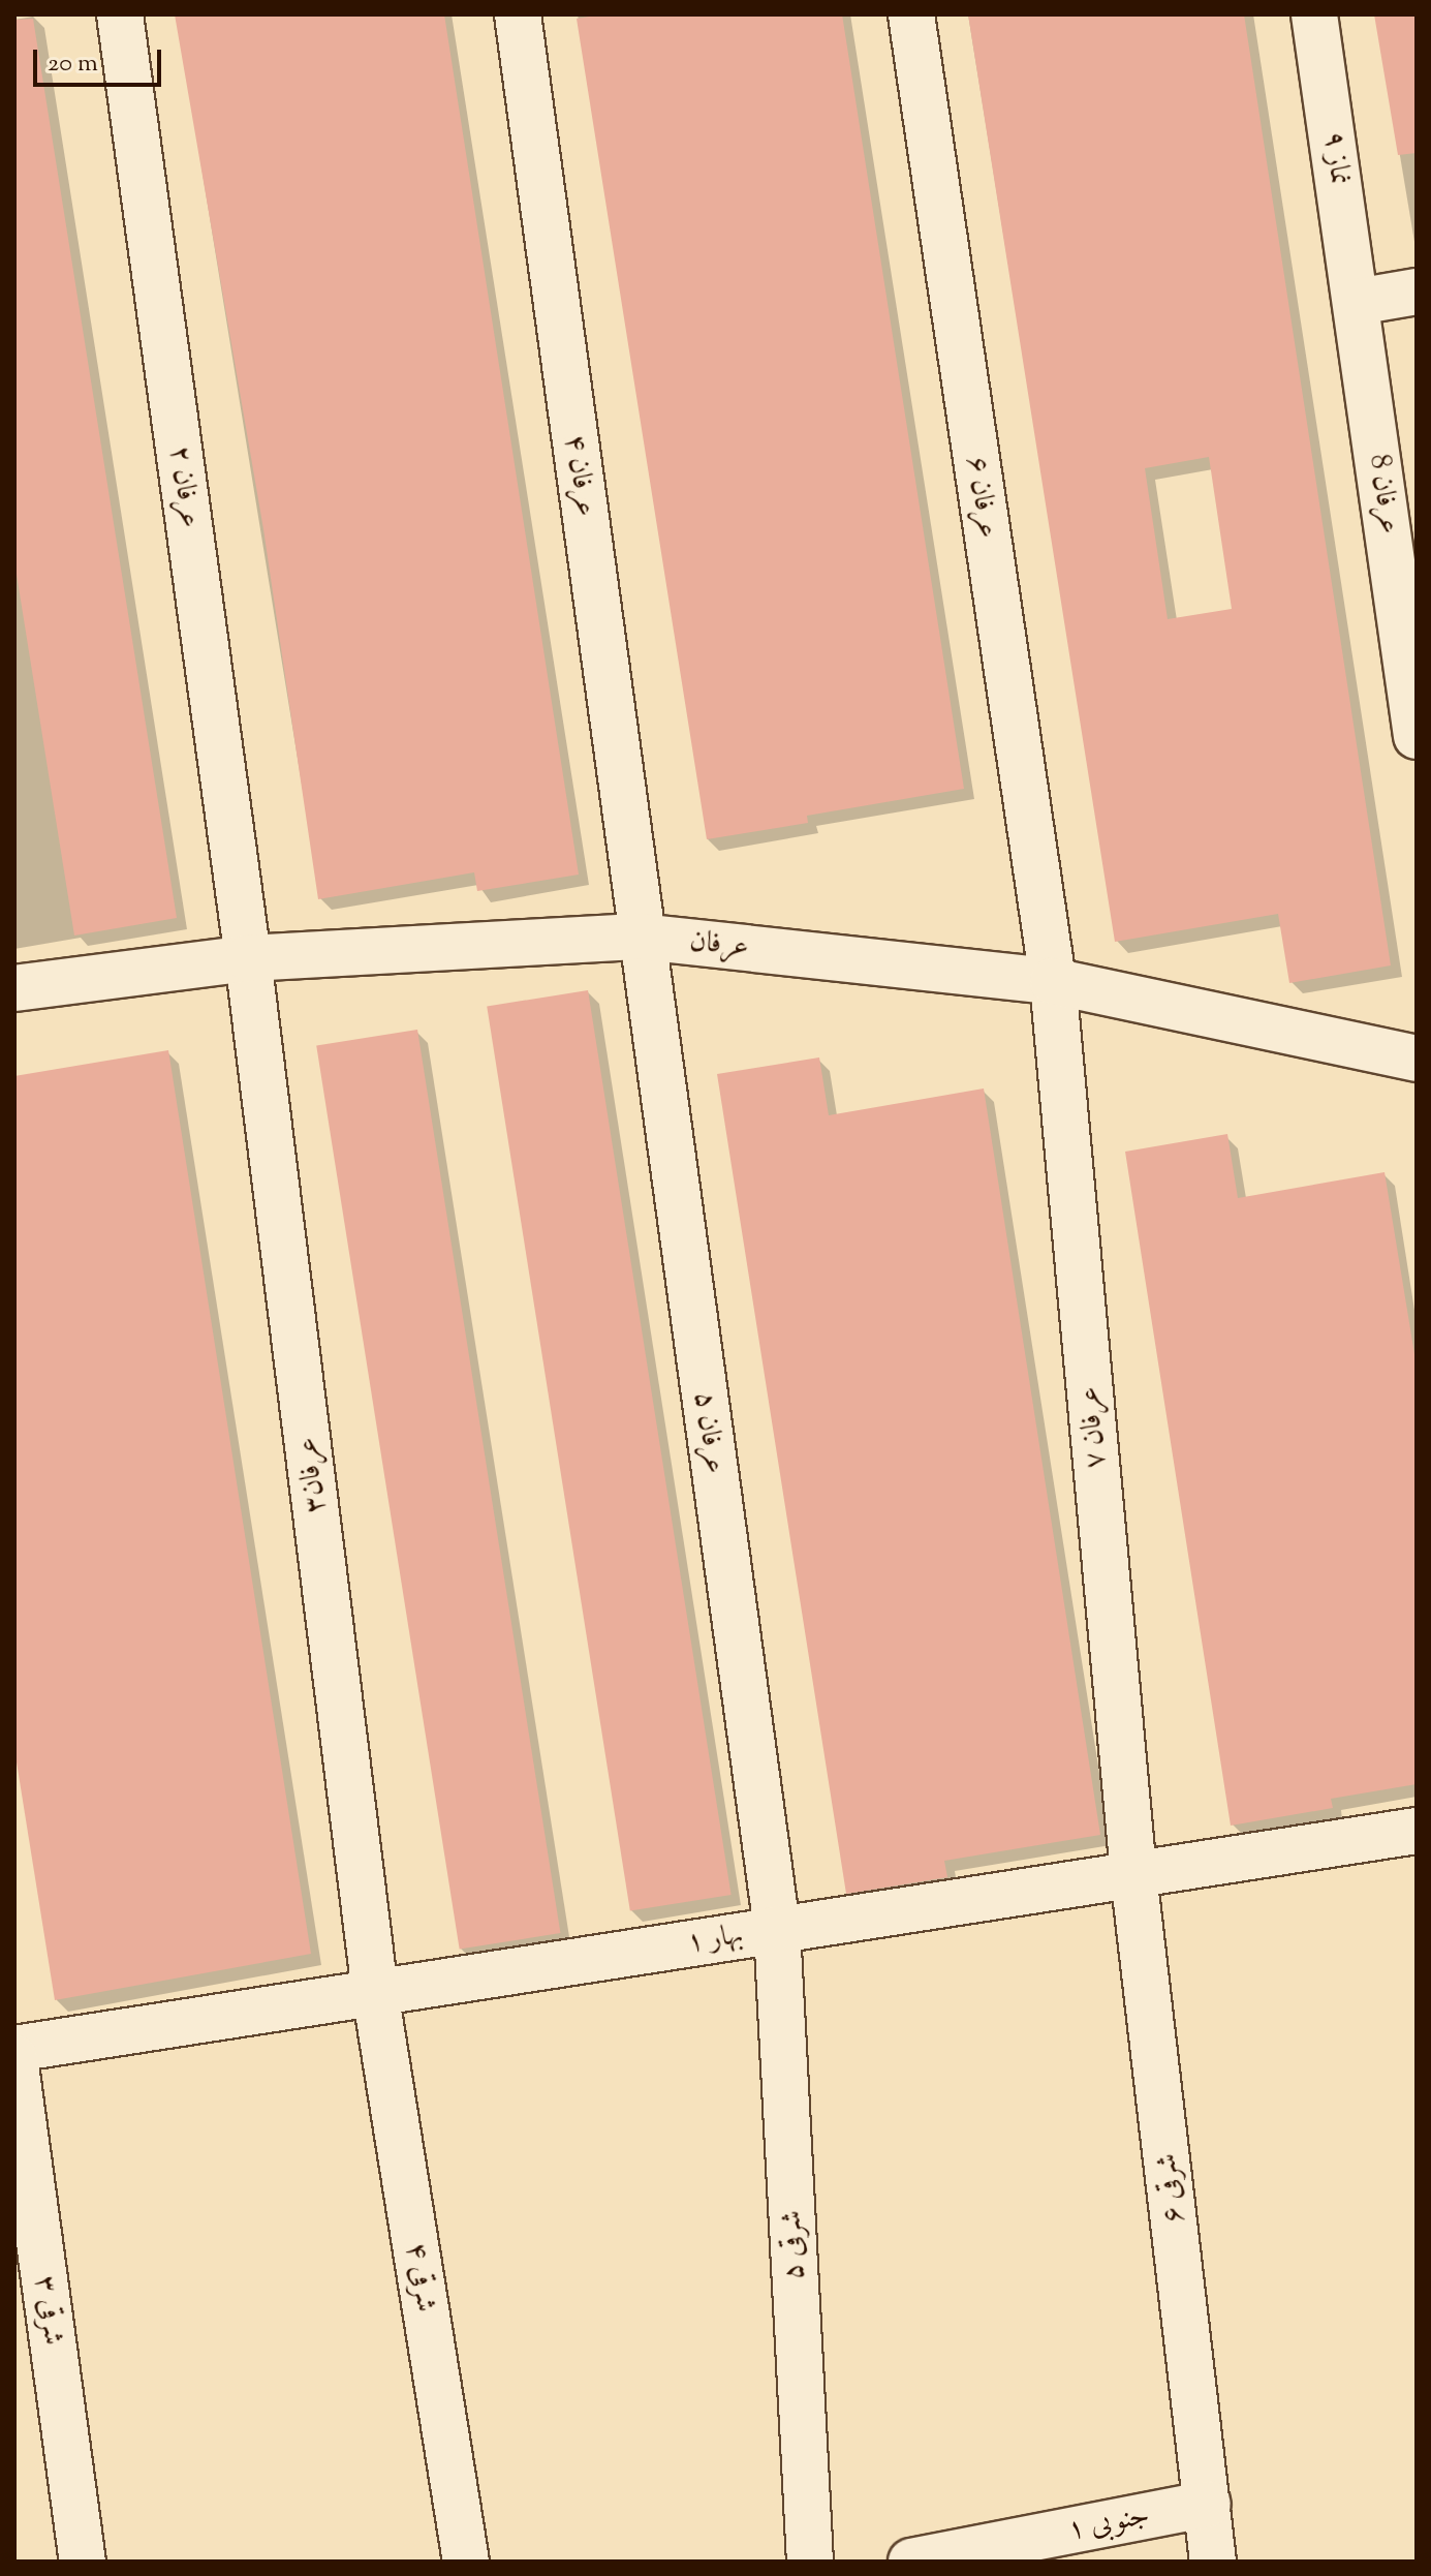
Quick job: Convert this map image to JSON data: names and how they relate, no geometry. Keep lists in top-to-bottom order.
{
  "streets": {
    "street": [
      "نماز ۹",
      "عرفان ۴",
      "عرفان ۲",
      "عرفان 8",
      "عرفان ۶",
      "عرفان",
      "عرفان ۷",
      "عرفان ۵",
      "عرفان۳",
      "بهار ۱",
      "شرقی ۶",
      "شرقی ۵",
      "شرقی ۴",
      "شرقی ۳",
      "جنوبی ۱"
    ]
  },
  "crossings": [
    ["نماز ۹", "عرفان 8"],
    ["عرفان ۴", "عرفان"],
    ["عرفان ۴", "عرفان ۵"],
    ["عرفان ۲", "عرفان"],
    ["عرفان ۲", "عرفان۳"],
    ["عرفان ۶", "عرفان"],
    ["عرفان ۶", "عرفان ۷"],
    ["عرفان", "عرفان ۷"],
    ["عرفان", "عرفان ۵"],
    ["عرفان", "عرفان۳"],
    ["عرفان ۷", "بهار ۱"],
    ["عرفان ۷", "شرقی ۶"],
    ["عرفان ۵", "بهار ۱"],
    ["عرفان ۵", "شرقی ۵"],
    ["عرفان۳", "بهار ۱"],
    ["عرفان۳", "شرقی ۴"],
    ["بهار ۱", "شرقی ۶"],
    ["بهار ۱", "شرقی ۵"],
    ["بهار ۱", "شرقی ۴"],
    ["شرقی ۶", "جنوبی ۱"]
  ],
  "scale_bar": "20 m"
}
